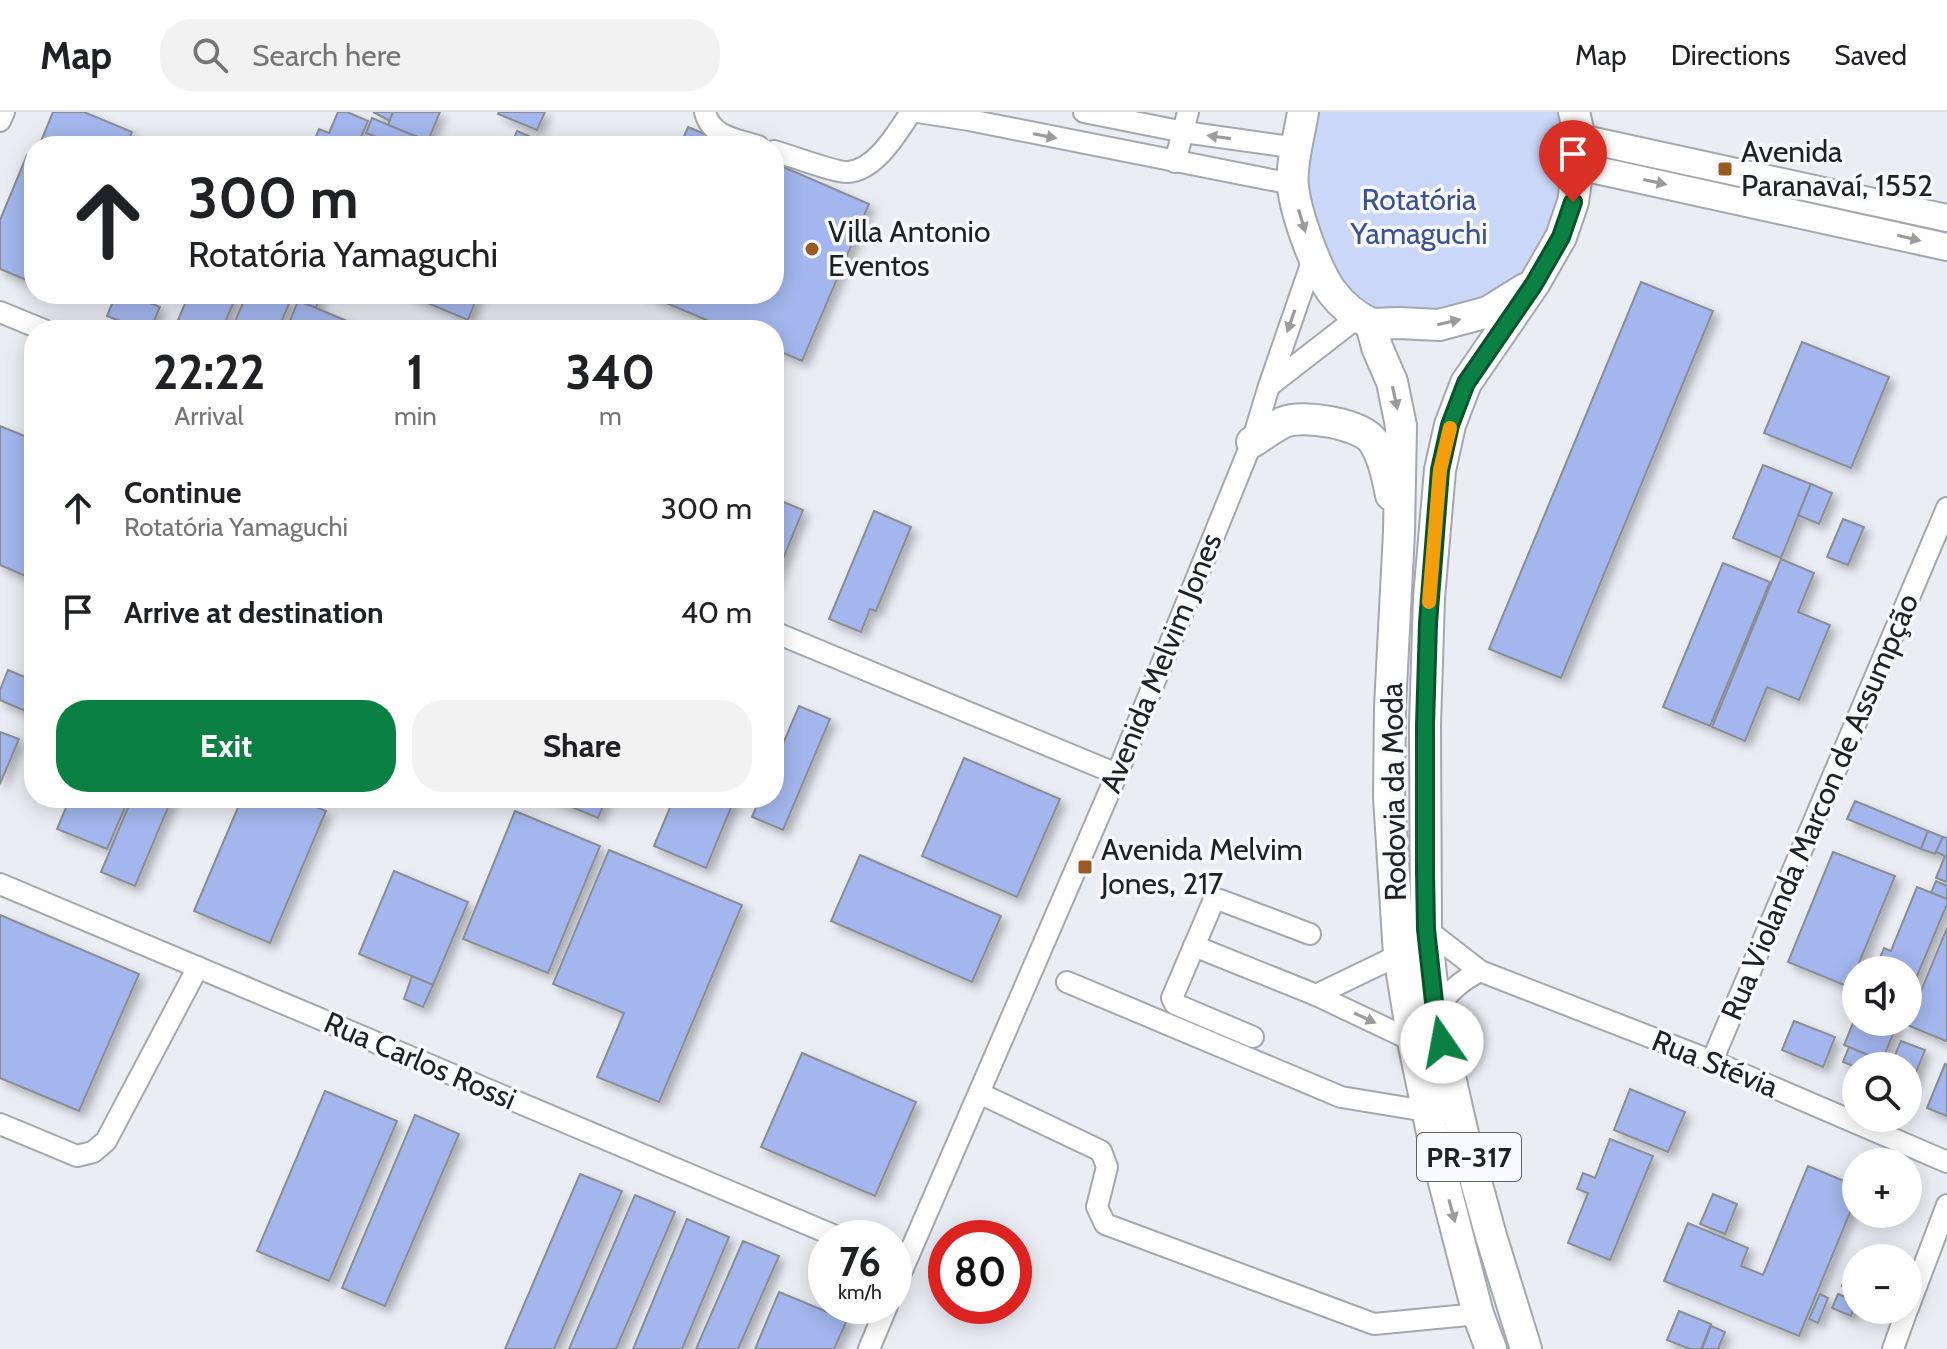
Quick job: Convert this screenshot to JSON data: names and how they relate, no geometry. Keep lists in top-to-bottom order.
{
  "streets": {
    "highway": ["Rodovia da Moda", "PR-317"],
    "street": [
      "Avenida Melvim Jones",
      "Rua Violanda Marcon de Assumpção",
      "Rua Carlos Rossi",
      "Rua Stévia"
    ]
  },
  "crossings": [
    ["Rodovia da Moda", "Rua Stévia"],
    ["Rua Violanda Marcon de Assumpção", "Rua Stévia"]
  ],
  "parks": ["Rotatória Yamaguchi"],
  "places": {
    "transit": ["Avenida Paranavaí, 1552", "Avenida Melvim Jones, 217"],
    "other": ["Villa Antonio Eventos"]
  },
  "page": {
    "header": "Map",
    "search": "Search here",
    "nav": ["Map", "Directions", "Saved"],
    "turn": ["300 m", "Rotatória Yamaguchi"],
    "eta": [
      "22:22",
      "Arrival",
      "1",
      "min",
      "340",
      "m"
    ],
    "list": [
      {
        "name": "Continue",
        "note": "Rotatória Yamaguchi",
        "value": "300 m"
      },
      {
        "name": "Arrive at destination",
        "value": "40 m"
      }
    ],
    "buttons": ["Exit", "Share"],
    "map_buttons": ["+", "−"],
    "speed": "76 km/h",
    "limit": "80"
  }
}
